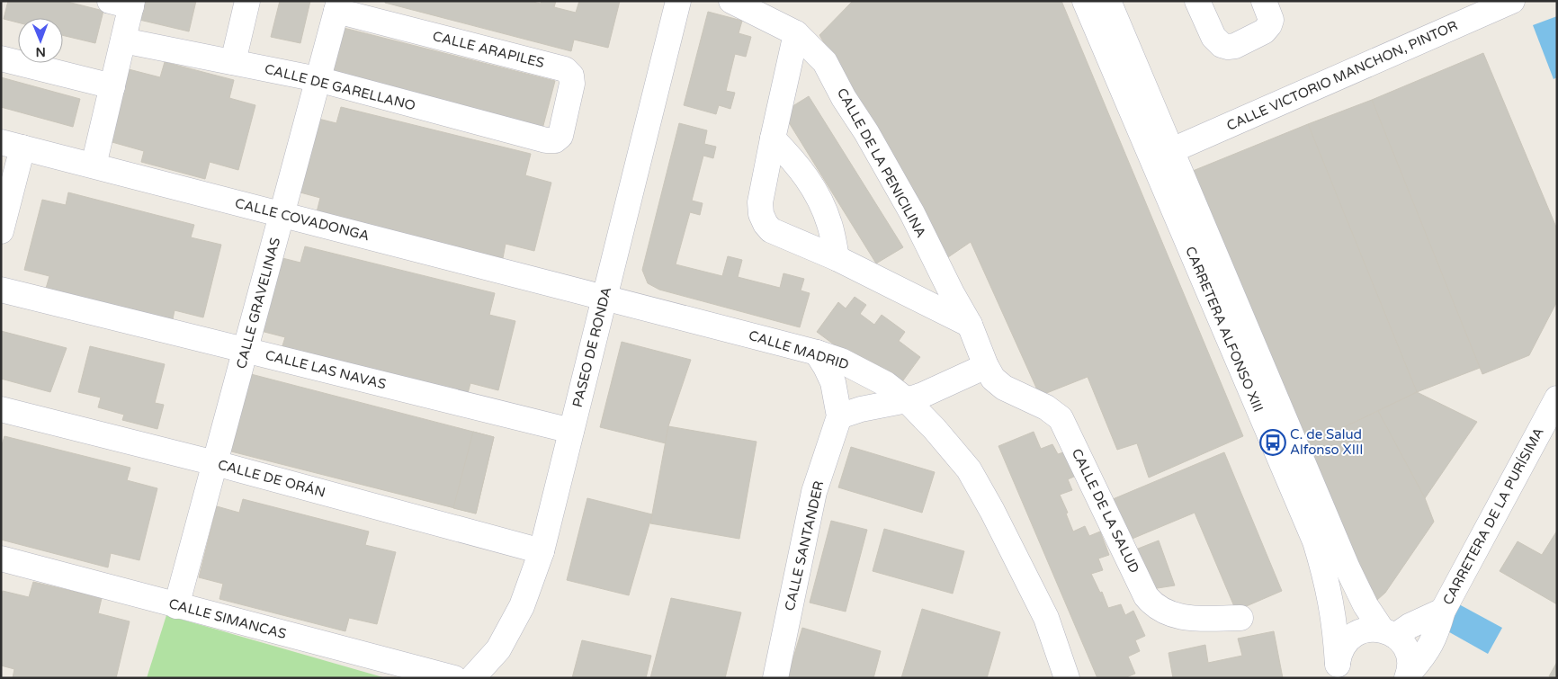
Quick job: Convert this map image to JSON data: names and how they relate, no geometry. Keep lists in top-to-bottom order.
{
  "streets": {
    "street": [
      "CALLE ARAPILES",
      "CALLE VICTORIO MANCHON, PINTOR",
      "CALLE DE GARELLANO",
      "CALLE DE LA PENICILINA",
      "CALLE COVADONGA",
      "CALLE GRAVELINAS",
      "CARRETERA ALFONSO XIII",
      "PASEO DE RONDA",
      "CALLE MADRID",
      "CALLE LAS NAVAS",
      "CALLE DE ORÁN",
      "CALLE DE LA SALUD",
      "CARRETERA DE LA PURÍSIMA",
      "CALLE SANTANDER",
      "CALLE SIMANCAS"
    ]
  },
  "crossings": [
    ["CALLE ARAPILES", "CALLE DE GARELLANO"],
    ["CALLE ARAPILES", "CALLE GRAVELINAS"],
    ["CALLE VICTORIO MANCHON, PINTOR", "CARRETERA ALFONSO XIII"],
    ["CALLE DE GARELLANO", "CALLE GRAVELINAS"],
    ["CALLE DE LA PENICILINA", "CALLE DE LA SALUD"],
    ["CALLE COVADONGA", "CALLE GRAVELINAS"],
    ["CALLE COVADONGA", "PASEO DE RONDA"],
    ["CALLE COVADONGA", "CALLE MADRID"],
    ["CALLE GRAVELINAS", "CALLE LAS NAVAS"],
    ["CALLE GRAVELINAS", "CALLE DE ORÁN"],
    ["CALLE GRAVELINAS", "CALLE SIMANCAS"],
    ["CARRETERA ALFONSO XIII", "CARRETERA DE LA PURÍSIMA"],
    ["PASEO DE RONDA", "CALLE MADRID"],
    ["PASEO DE RONDA", "CALLE LAS NAVAS"],
    ["PASEO DE RONDA", "CALLE DE ORÁN"],
    ["CALLE MADRID", "CALLE SANTANDER"]
  ],
  "places": {
    "bus stop": ["C. de Salud Alfonso XIII"]
  },
  "north": "bottom"
}
